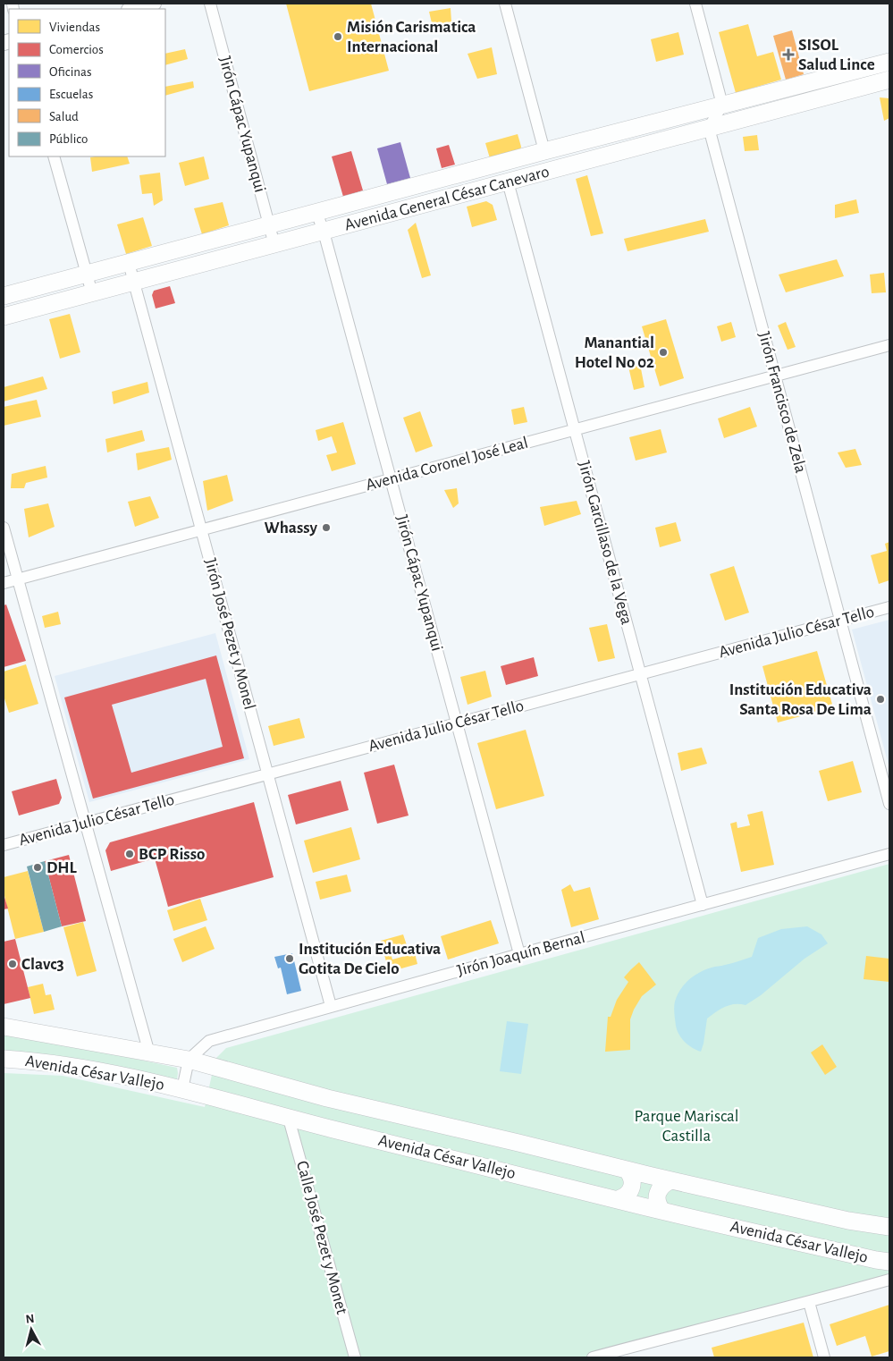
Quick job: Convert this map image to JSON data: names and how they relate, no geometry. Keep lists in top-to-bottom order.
{
  "streets": {
    "main road": ["Avenida General César Canevaro", "Avenida César Vallejo"],
    "street": [
      "Jirón Cápac Yupanqui",
      "Jirón Francisco de Zela",
      "Avenida Coronel José Leal",
      "Jirón Garcillaso de la Vega",
      "Avenida Julio César Tello",
      "Jirón José Pezet y Monel",
      "Jirón Joaquín Bernal",
      "Calle José Pezet y Monet"
    ]
  },
  "crossings": [
    ["Jirón Cápac Yupanqui", "Avenida General César Canevaro"],
    ["Jirón Cápac Yupanqui", "Avenida Coronel José Leal"],
    ["Jirón Cápac Yupanqui", "Avenida Julio César Tello"],
    ["Jirón Cápac Yupanqui", "Jirón Joaquín Bernal"],
    ["Avenida General César Canevaro", "Jirón Francisco de Zela"],
    ["Avenida General César Canevaro", "Jirón Garcillaso de la Vega"],
    ["Avenida General César Canevaro", "Jirón José Pezet y Monel"],
    ["Jirón Francisco de Zela", "Avenida Coronel José Leal"],
    ["Jirón Francisco de Zela", "Avenida Julio César Tello"],
    ["Avenida Coronel José Leal", "Jirón Garcillaso de la Vega"],
    ["Avenida Coronel José Leal", "Jirón José Pezet y Monel"],
    ["Jirón Garcillaso de la Vega", "Avenida Julio César Tello"],
    ["Jirón Garcillaso de la Vega", "Jirón Joaquín Bernal"],
    ["Avenida Julio César Tello", "Jirón José Pezet y Monel"],
    ["Jirón José Pezet y Monel", "Jirón Joaquín Bernal"],
    ["Jirón Joaquín Bernal", "Avenida César Vallejo"],
    ["Avenida César Vallejo", "Calle José Pezet y Monet"]
  ],
  "parks": ["Parque Mariscal Castilla"],
  "places": {
    "other": [
      "Misión Carismatica Internacional",
      "Manantial Hotel No 02",
      "Whassy",
      "Institución Educativa Santa Rosa De Lima",
      "BCP Risso",
      "DHL",
      "Institución Educativa Gotita De Cielo",
      "Clavc3"
    ],
    "health": ["SISOL Salud Lince"]
  },
  "legend": [
    "Viviendas",
    "Comercios",
    "Oficinas",
    "Escuelas",
    "Salud",
    "Público"
  ],
  "north": "top"
}
